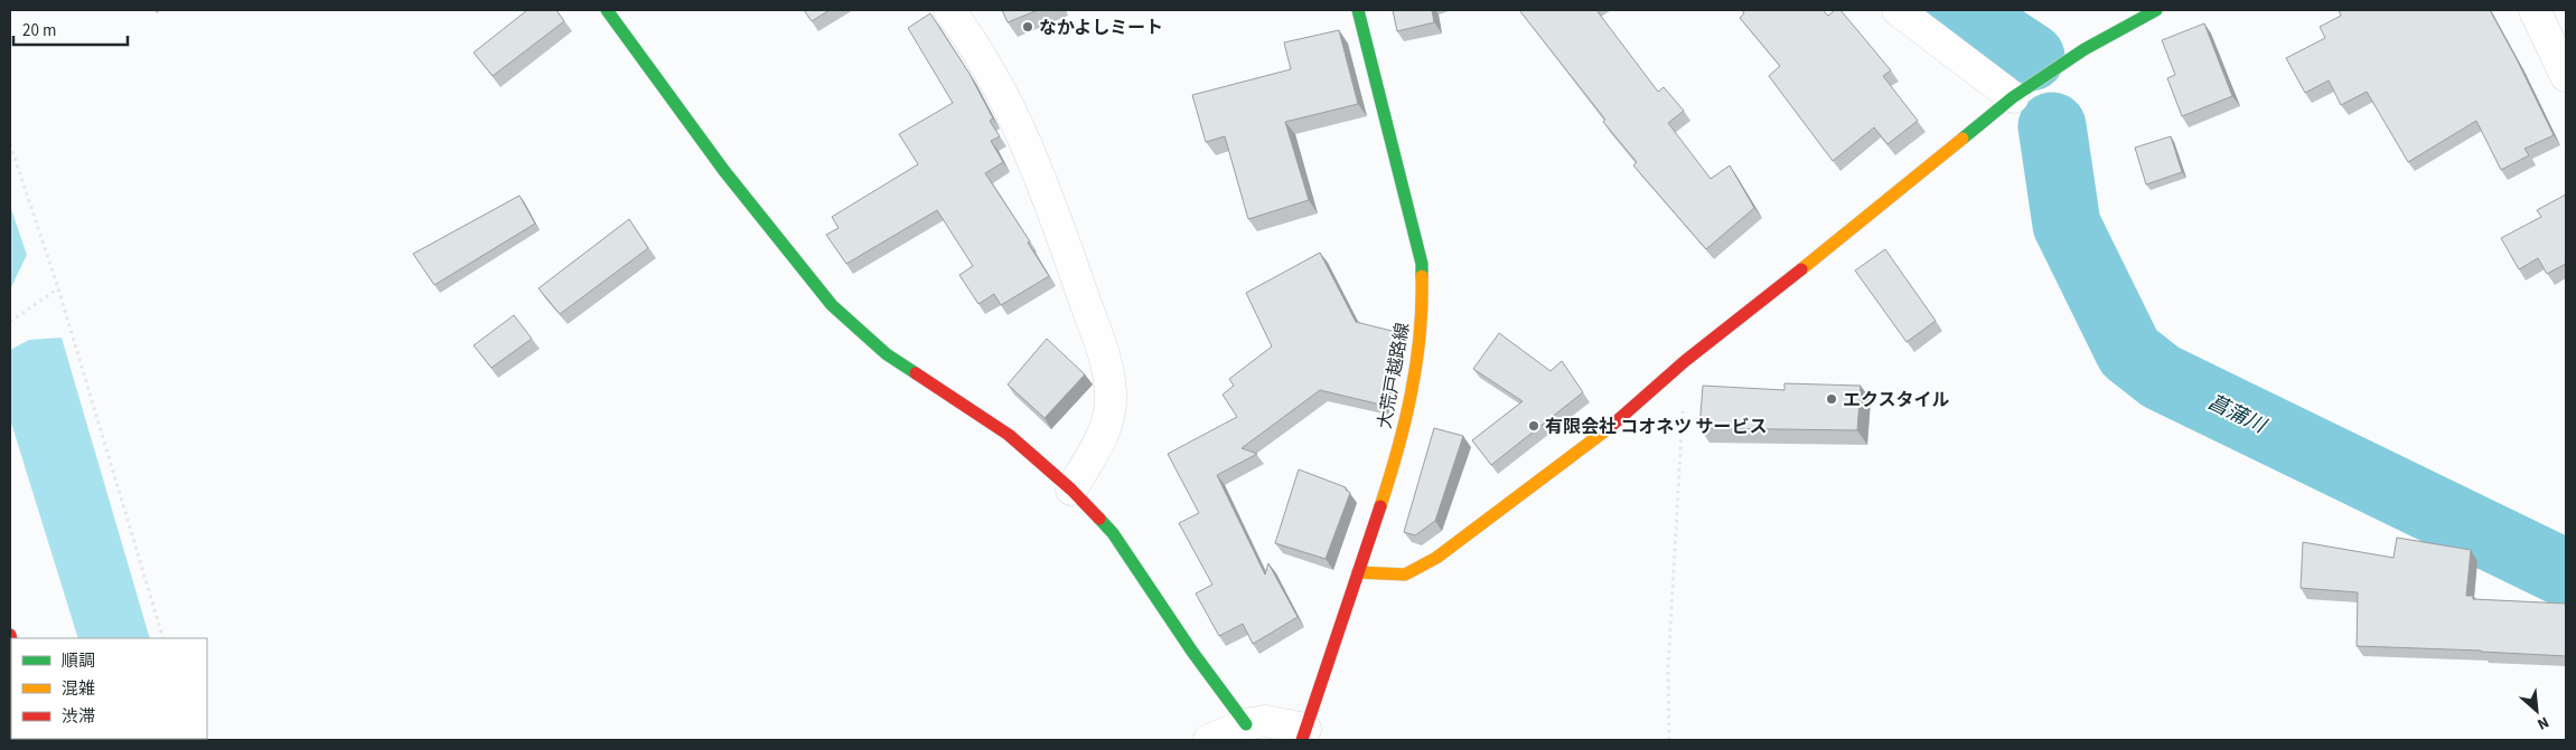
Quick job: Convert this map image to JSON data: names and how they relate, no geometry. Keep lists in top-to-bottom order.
{
  "streets": {
    "main road": ["大荒戸越路線"]
  },
  "water": ["菖蒲川"],
  "places": ["なかよしミート", "エクスタイル", "有限会社 コオネツ サービス"],
  "legend": ["順調", "混雑", "渋滞"],
  "scale_bar": "20 m",
  "north": "bottom right"
}
